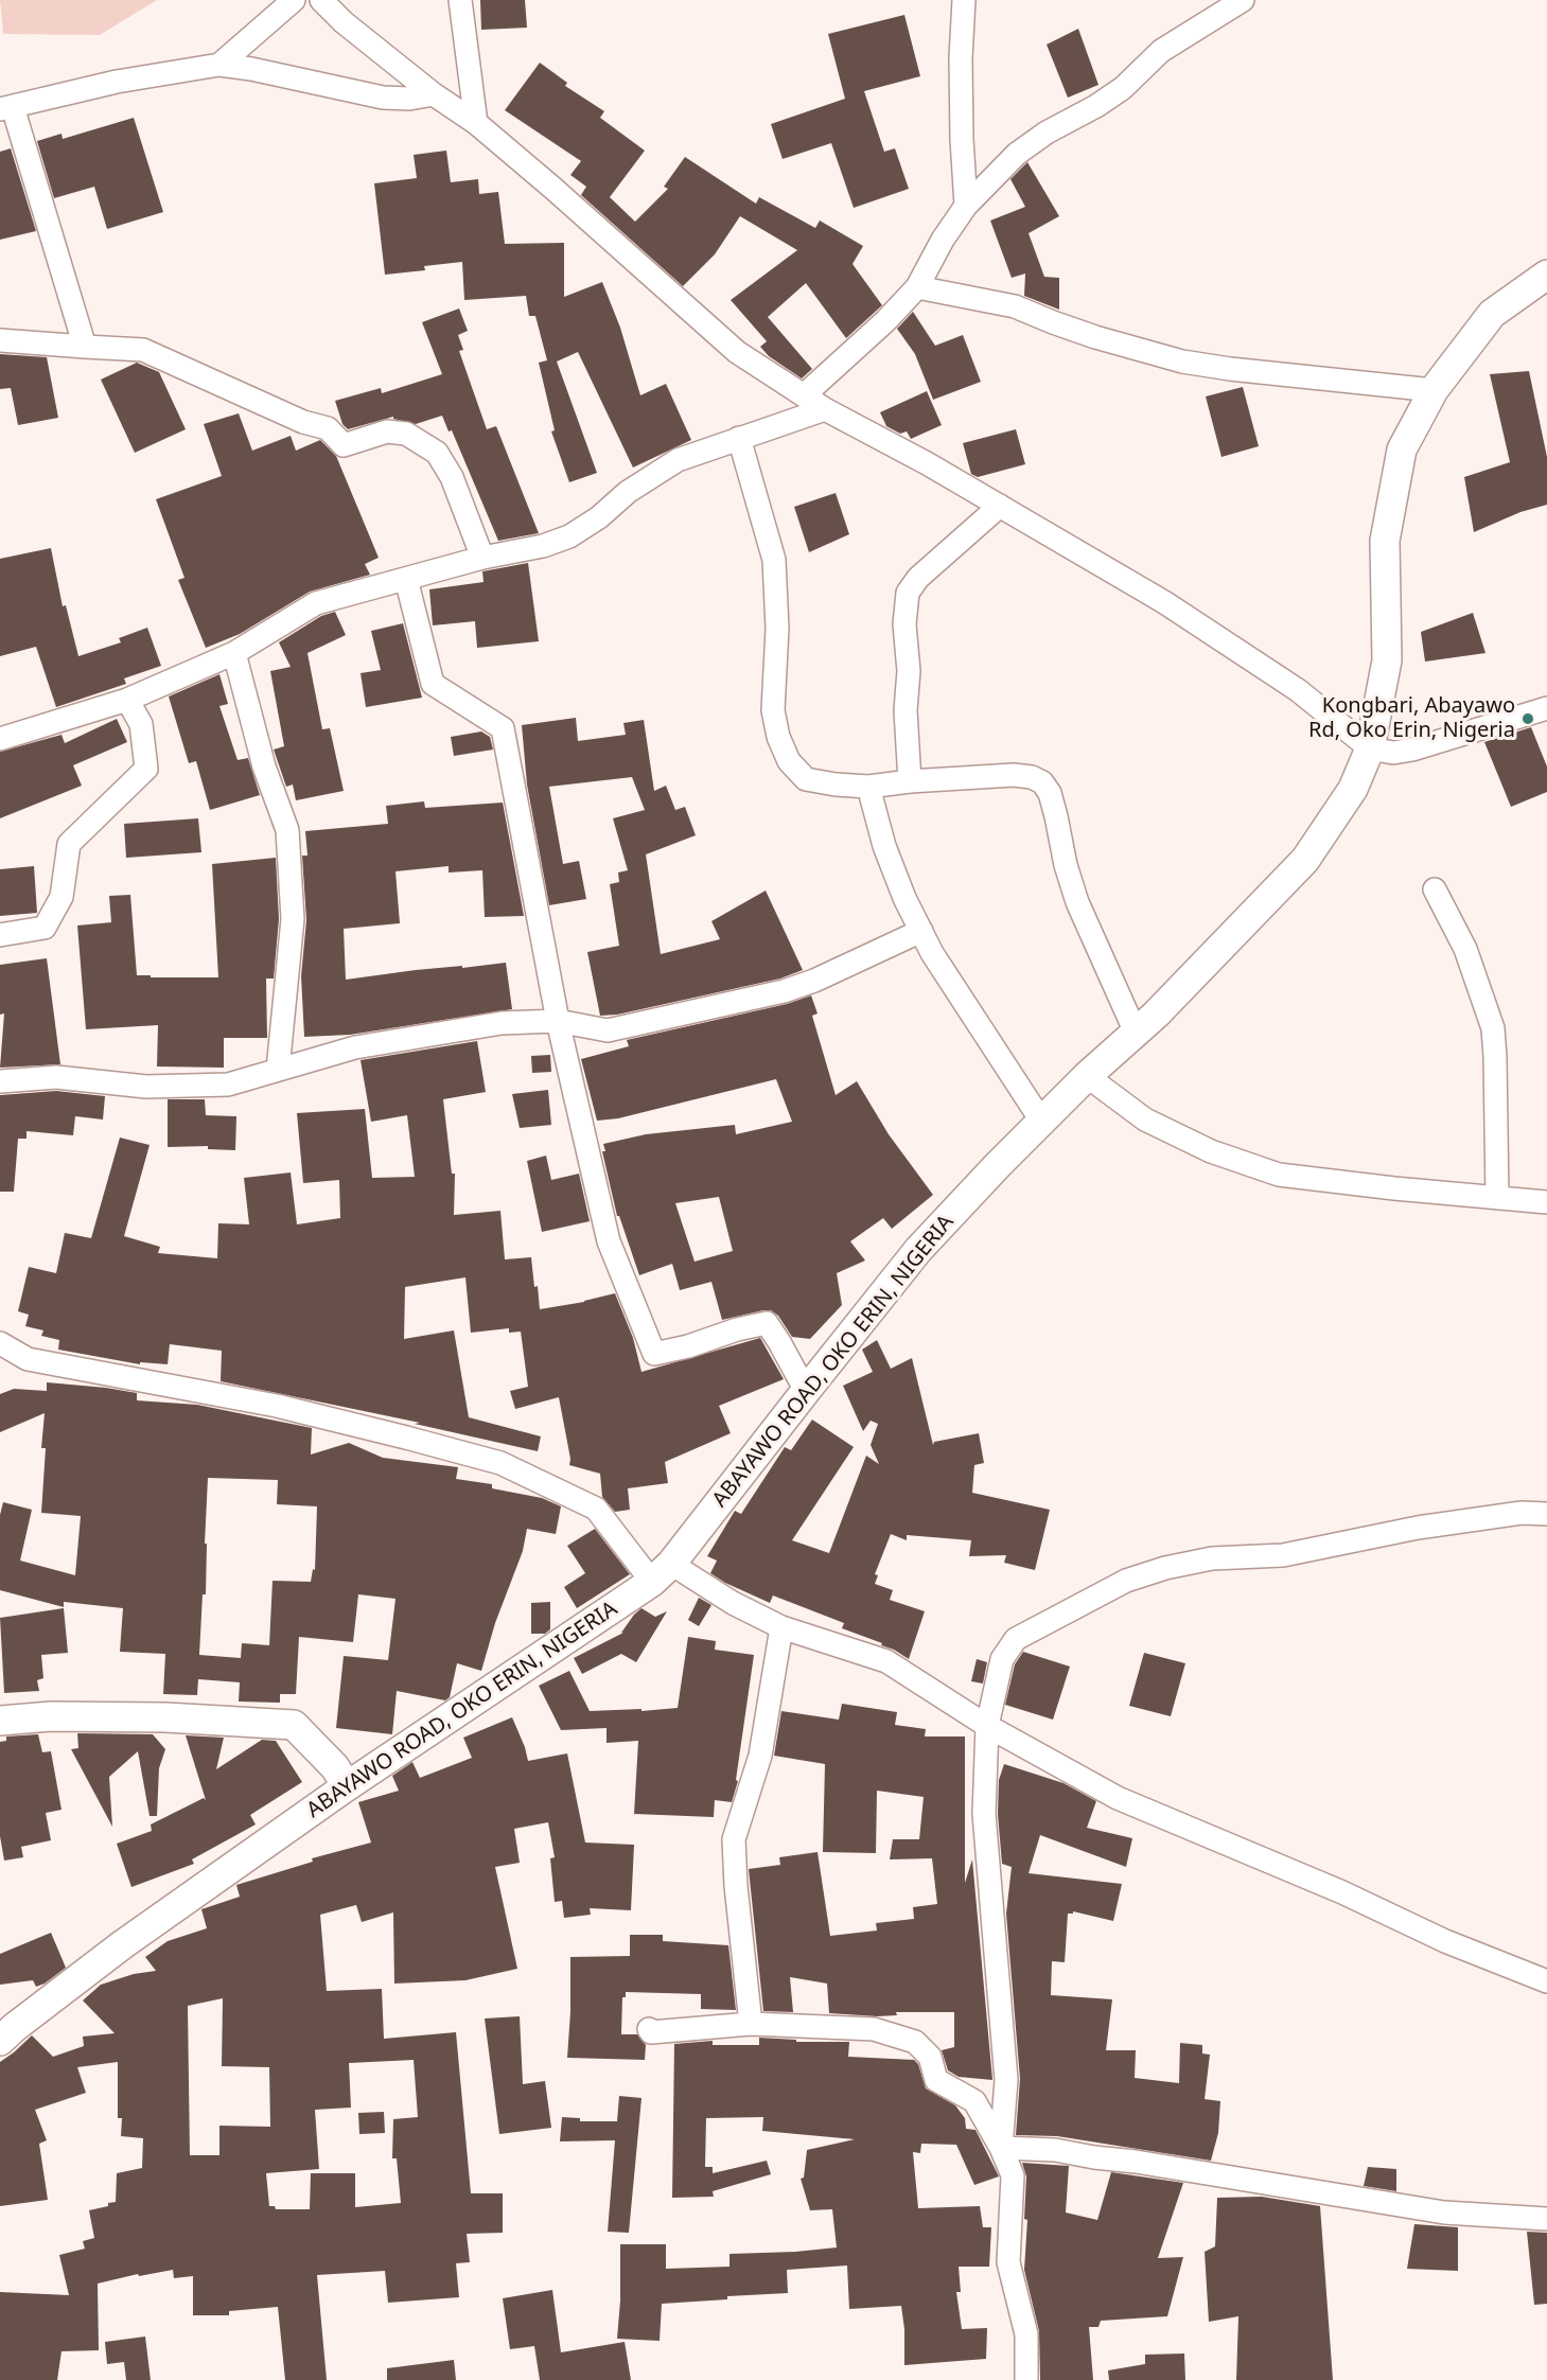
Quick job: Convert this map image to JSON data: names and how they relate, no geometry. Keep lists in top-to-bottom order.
{
  "streets": {
    "street": ["ABAYAWO ROAD, OKO ERIN, NIGERIA"]
  },
  "places": ["Kongbari, Abayawo Rd, Oko Erin, Nigeria"]
}
